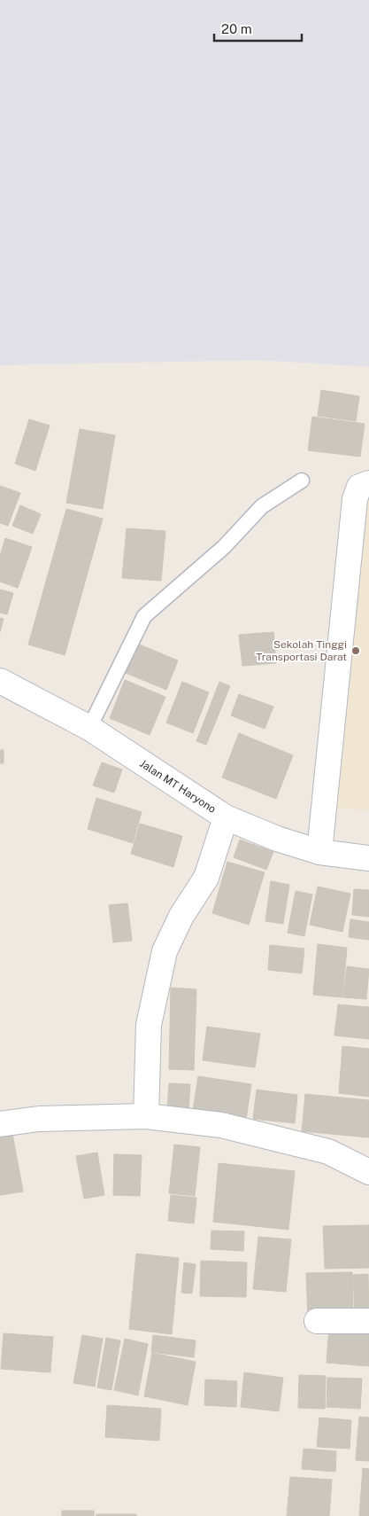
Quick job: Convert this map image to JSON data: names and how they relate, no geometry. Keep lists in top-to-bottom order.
{
  "streets": {
    "street": ["Jalan MT Haryono"]
  },
  "places": ["Sekolah Tinggi Transportasi Darat"],
  "scale_bar": "20 m"
}
